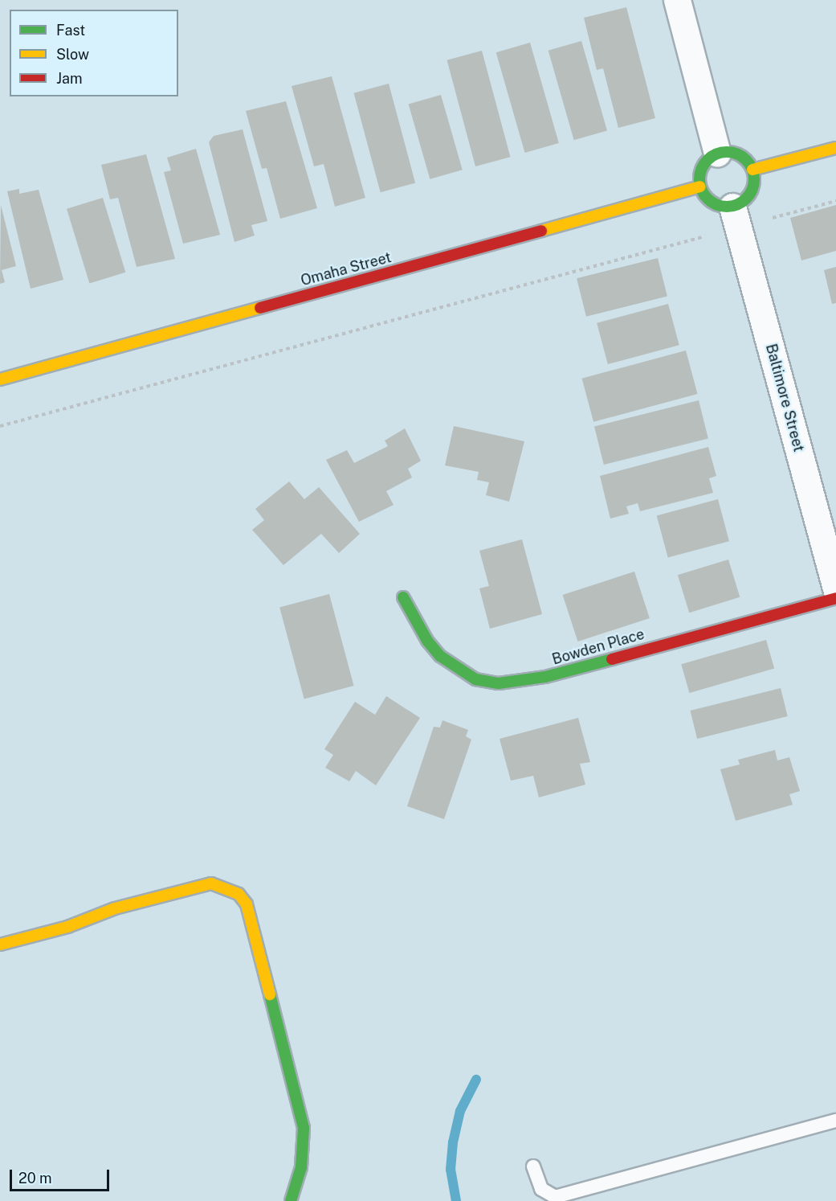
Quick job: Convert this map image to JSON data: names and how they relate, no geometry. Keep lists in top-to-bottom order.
{
  "streets": {
    "street": ["Omaha Street", "Baltimore Street", "Bowden Place"]
  },
  "crossings": [
    ["Omaha Street", "Baltimore Street"]
  ],
  "legend": ["Fast", "Slow", "Jam"],
  "scale_bar": "20 m"
}
